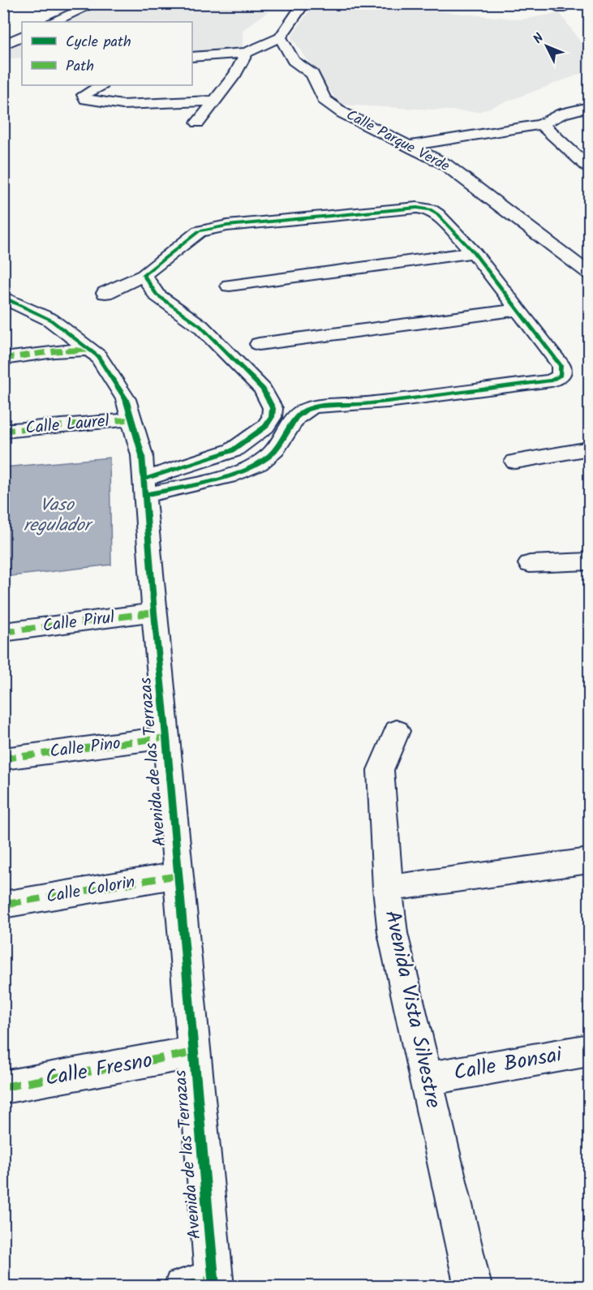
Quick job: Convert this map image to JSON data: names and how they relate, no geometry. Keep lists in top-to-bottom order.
{
  "streets": {
    "street": [
      "Calle Parque Verde",
      "Calle Laurel",
      "Calle Pirul",
      "Calle Pino",
      "Avenida de las Terrazas",
      "Calle Colorin",
      "Avenida Vista Silvestre",
      "Calle Bonsai",
      "Calle Fresno"
    ]
  },
  "crossings": [
    ["Calle Laurel", "Avenida de las Terrazas"],
    ["Calle Pirul", "Avenida de las Terrazas"],
    ["Calle Pino", "Avenida de las Terrazas"],
    ["Avenida de las Terrazas", "Calle Colorin"],
    ["Avenida de las Terrazas", "Calle Fresno"],
    ["Avenida Vista Silvestre", "Calle Bonsai"]
  ],
  "water": ["Vaso regulador"],
  "legend": ["Cycle path", "Path"],
  "north": "top left"
}
